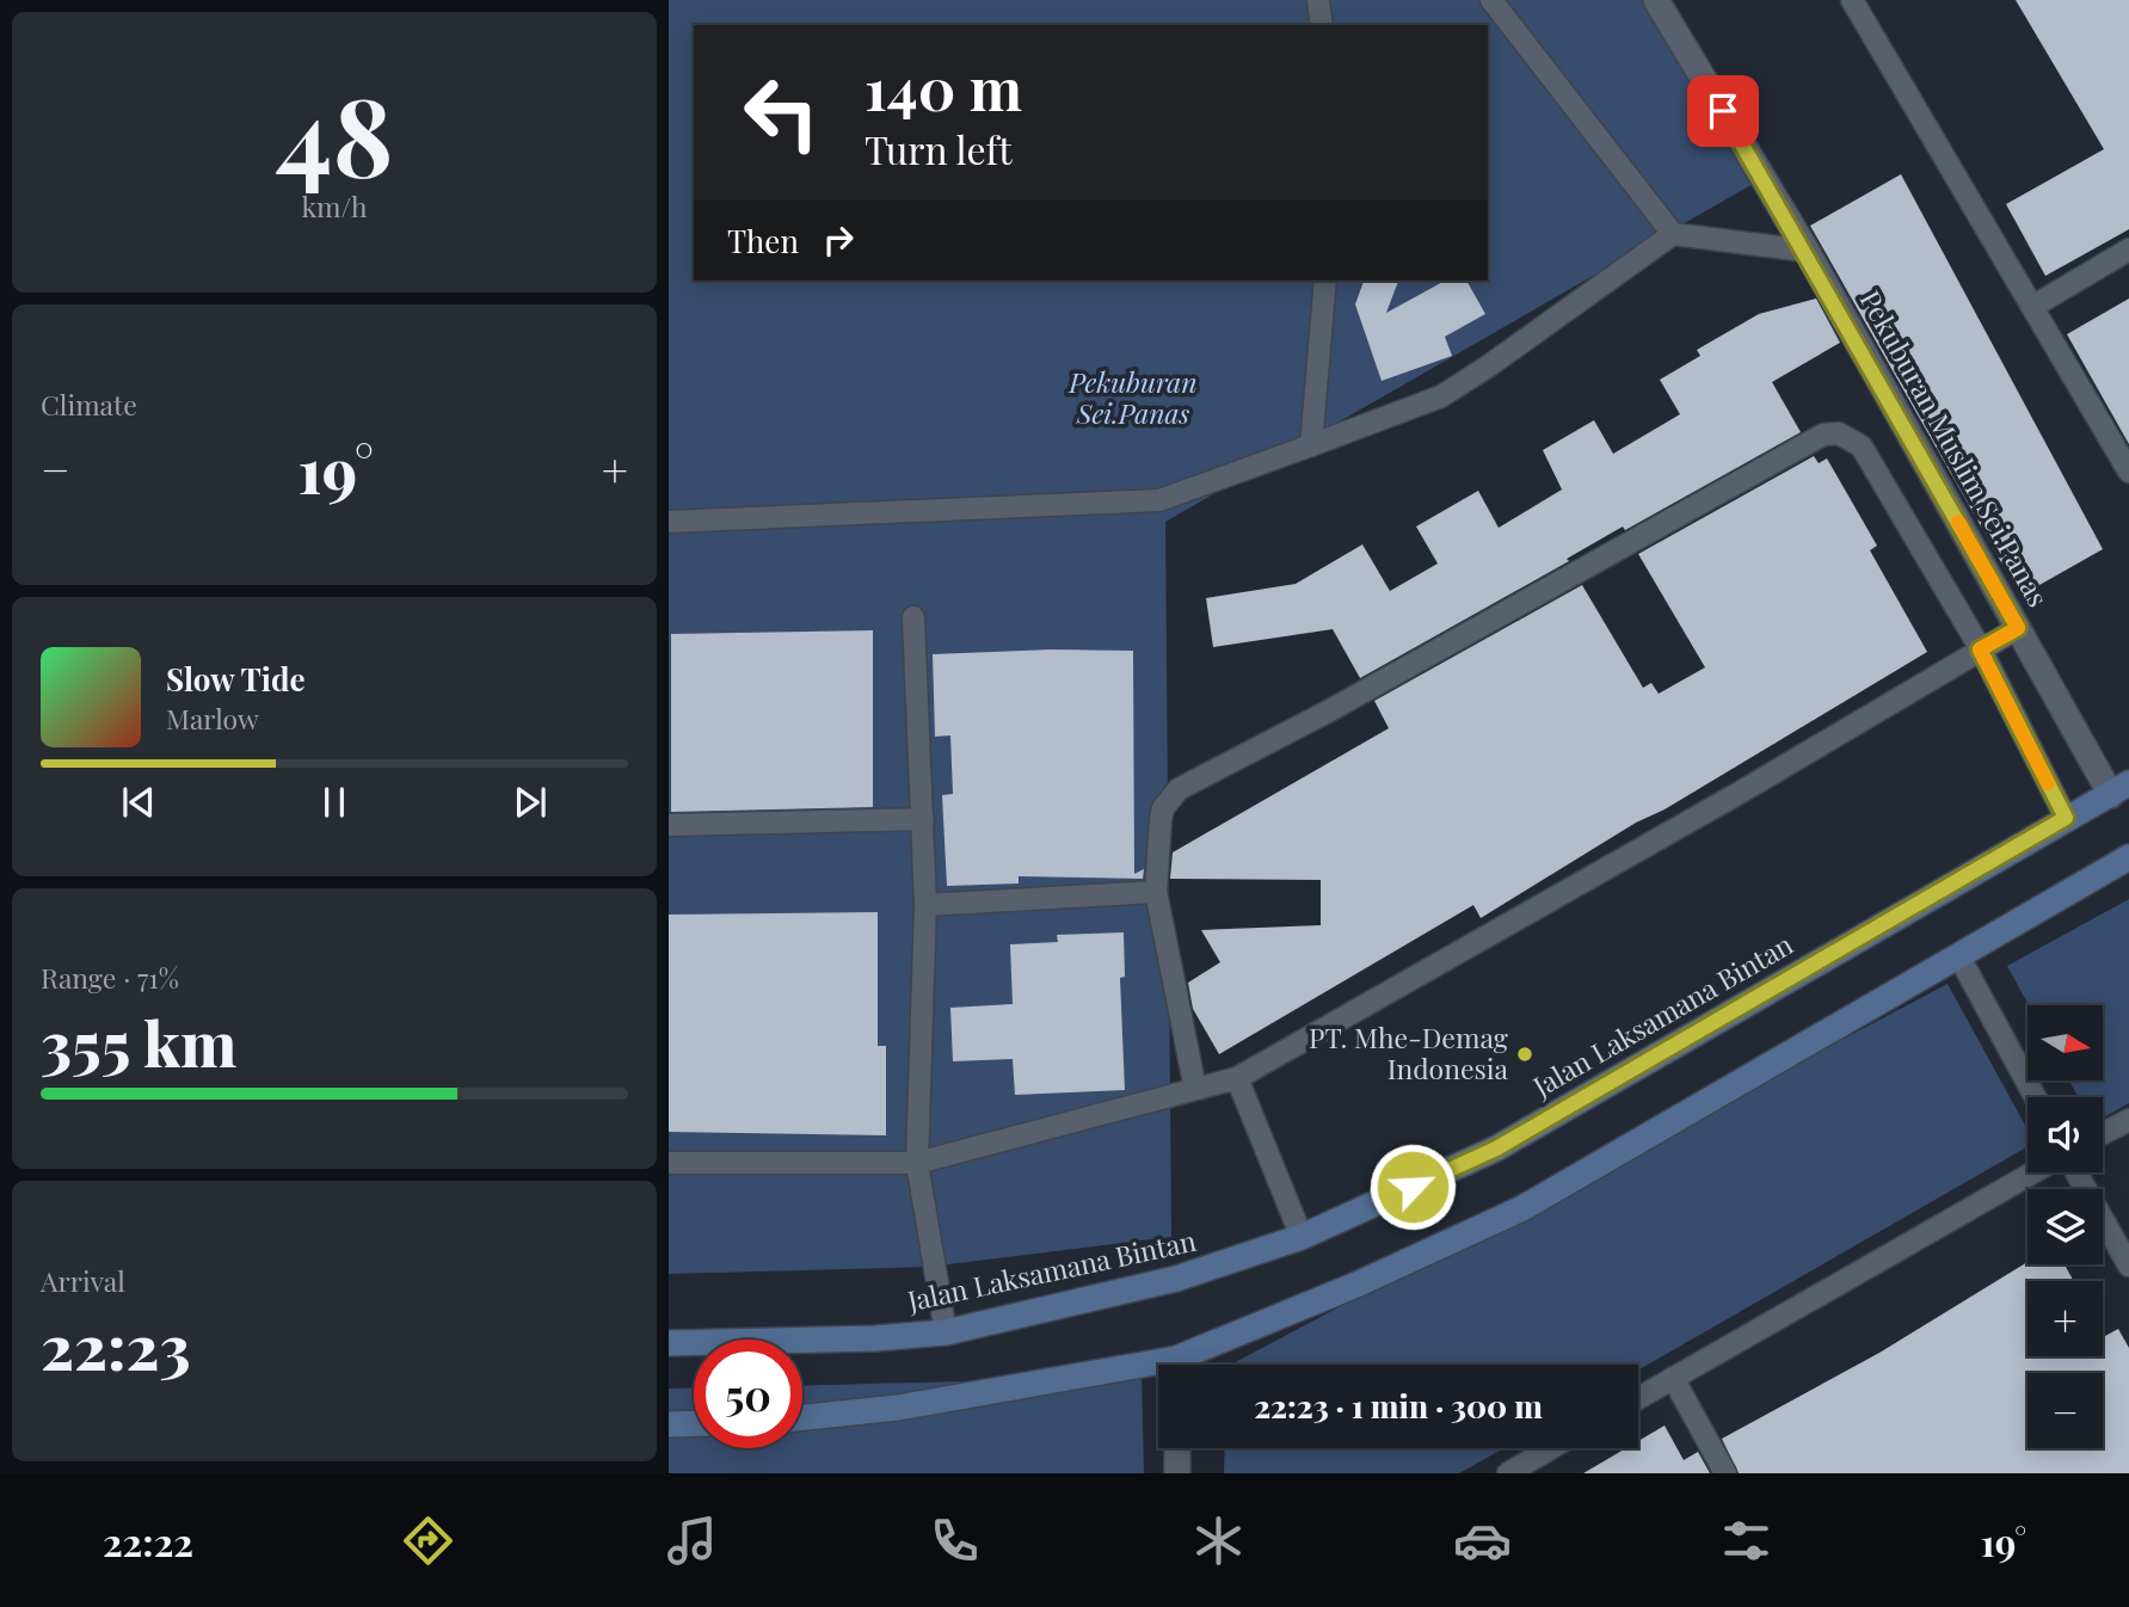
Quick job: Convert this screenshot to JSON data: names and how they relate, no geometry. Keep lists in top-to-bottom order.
{
  "streets": {
    "main road": ["Jalan Laksamana Bintan"],
    "street": ["Pekuburan Muslim Sei.Panas"]
  },
  "crossings": [
    ["Pekuburan Muslim Sei.Panas", "Jalan Laksamana Bintan"]
  ],
  "parks": ["Pekuburan Sei.Panas"],
  "places": ["PT. Mhe-Demag Indonesia"],
  "north": "right",
  "page": {
    "tile": [
      ["48", "km/h"],
      "Climate",
      ["Range · 71%", "355 km"],
      ["Arrival", "22:23"]
    ],
    "turn": ["140 m", "Turn left"],
    "then": "Then",
    "heat": ["−", "19°", "+"],
    "song": ["Slow Tide", "Marlow"],
    "map_buttons": ["+", "−"],
    "limit": "50",
    "trip": "22:23 · 1 min · 300 m",
    "tabs": ["22:22", "19°"]
  }
}
